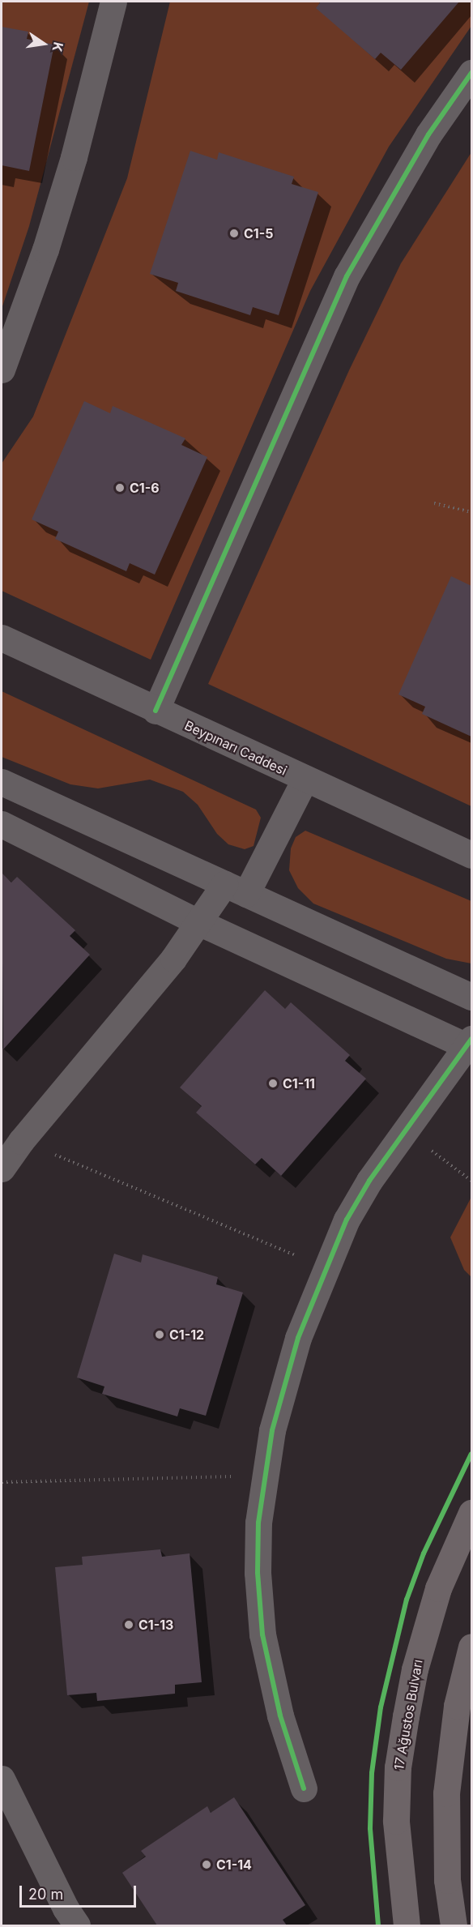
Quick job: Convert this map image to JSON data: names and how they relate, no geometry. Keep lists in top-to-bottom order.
{
  "streets": {
    "main road": ["17 Ağustos Bulvarı"],
    "street": ["Beypınarı Caddesi"]
  },
  "places": [
    "C1-5",
    "C1-6",
    "C1-11",
    "C1-12",
    "C1-13",
    "C1-14"
  ],
  "scale_bar": "20 m",
  "north": "right"
}
